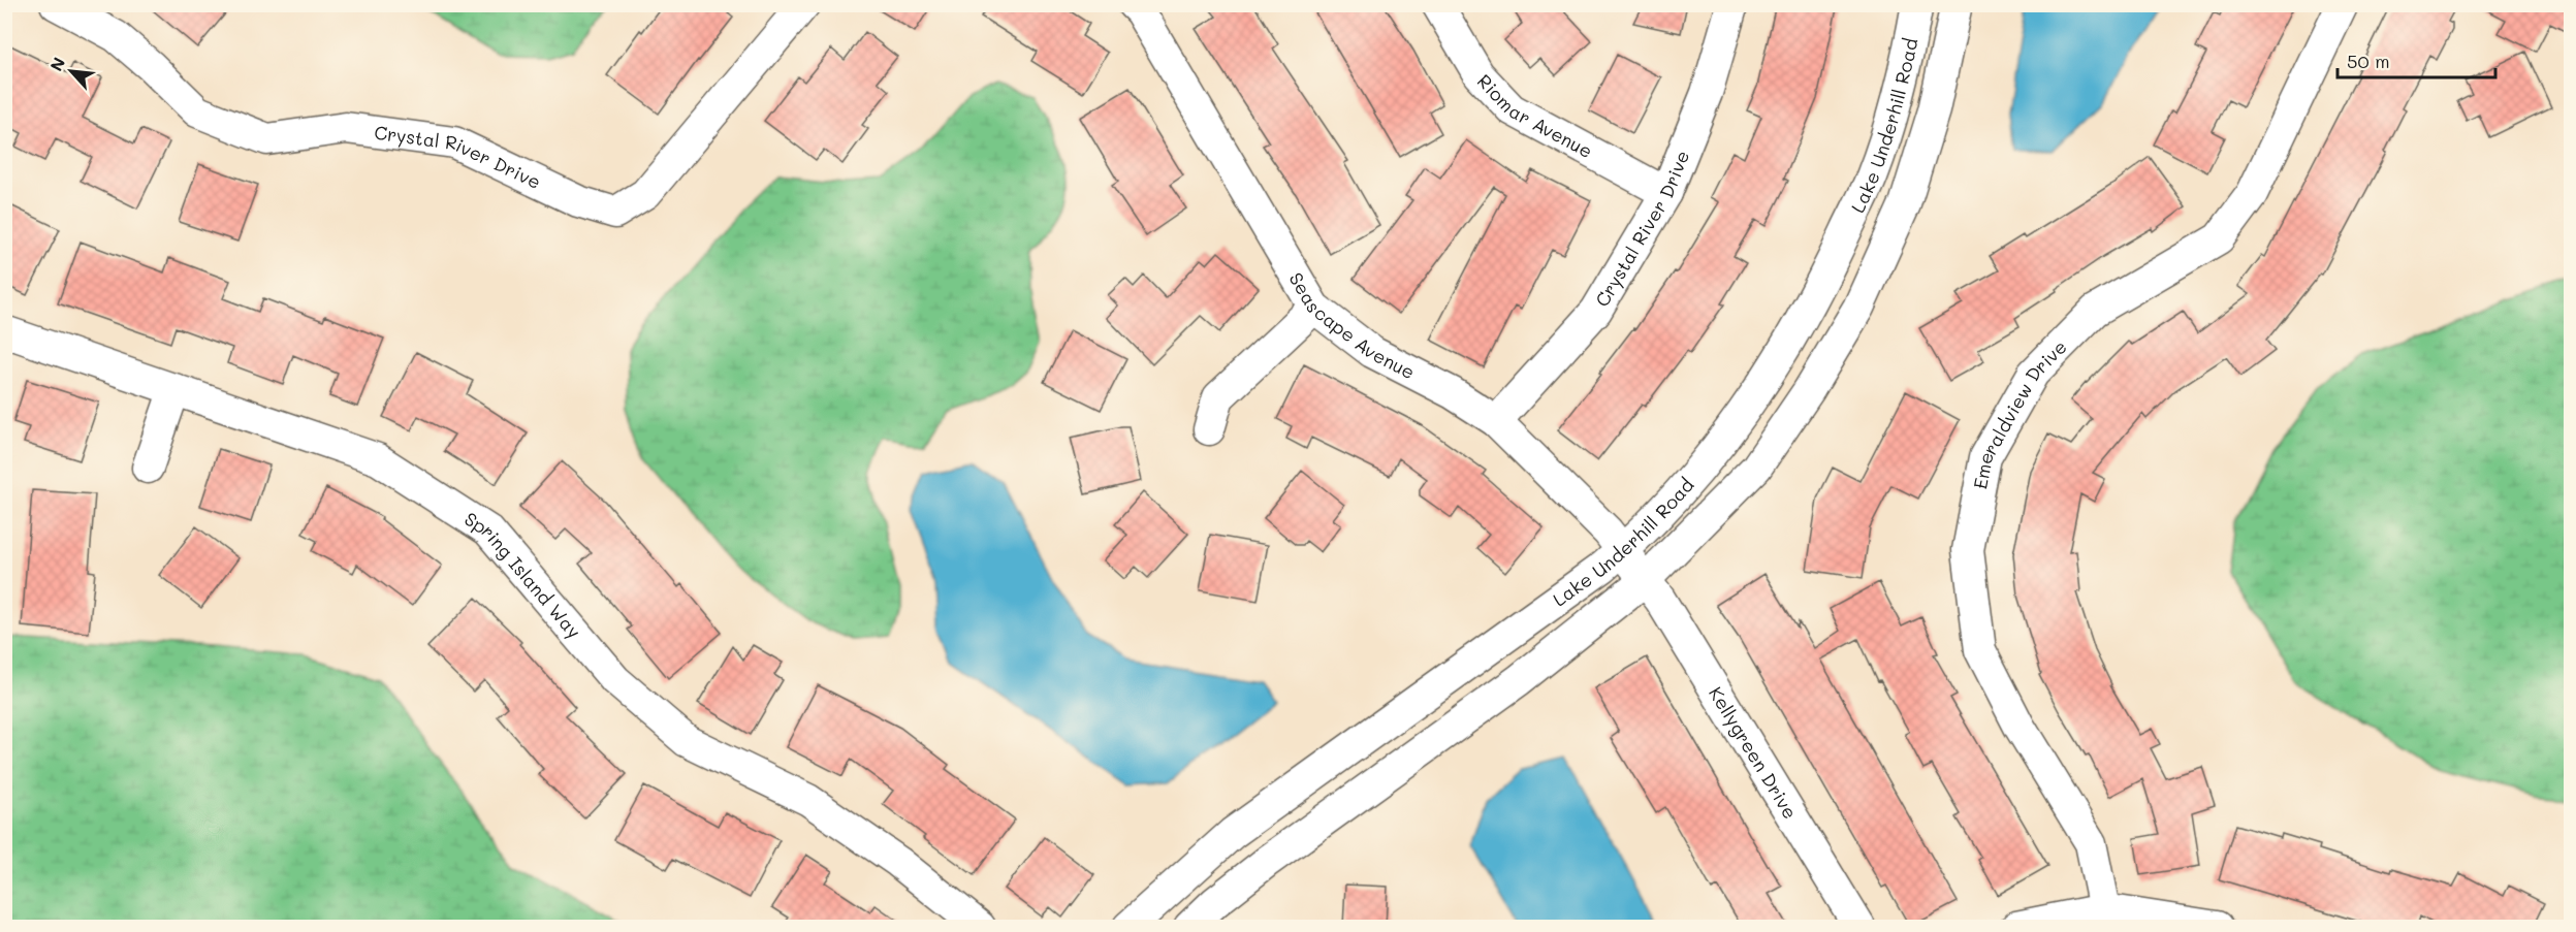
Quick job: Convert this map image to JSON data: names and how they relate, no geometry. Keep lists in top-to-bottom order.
{
  "streets": {
    "street": [
      "Riomar Avenue",
      "Lake Underhill Road",
      "Crystal River Drive",
      "Seascape Avenue",
      "Emeraldview Drive",
      "Spring Island Way",
      "Kellygreen Drive"
    ]
  },
  "crossings": [
    ["Riomar Avenue", "Crystal River Drive"],
    ["Lake Underhill Road", "Seascape Avenue"],
    ["Lake Underhill Road", "Kellygreen Drive"],
    ["Crystal River Drive", "Seascape Avenue"],
    ["Seascape Avenue", "Kellygreen Drive"]
  ],
  "scale_bar": "50 m",
  "north": "top left"
}
